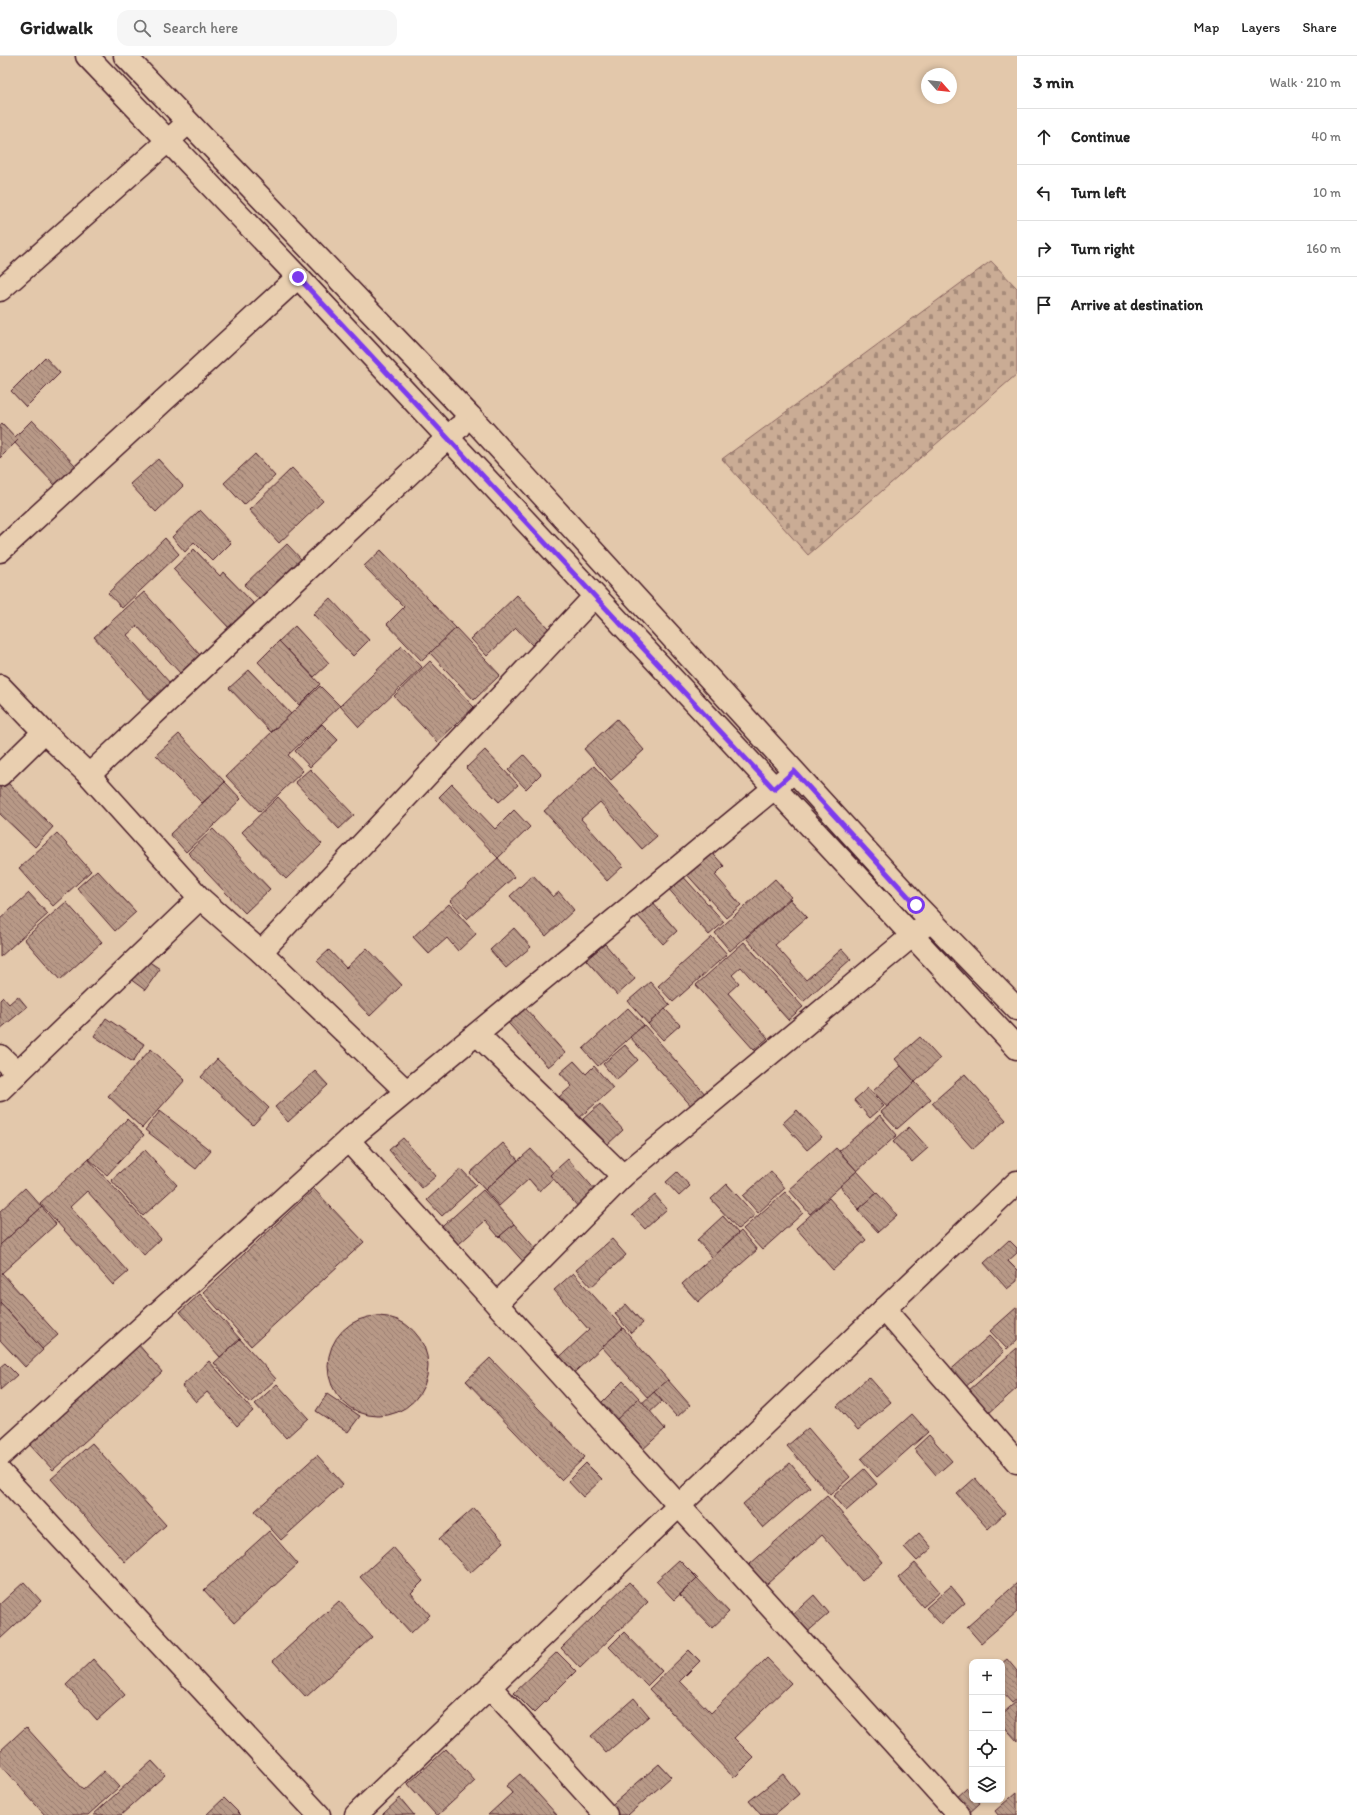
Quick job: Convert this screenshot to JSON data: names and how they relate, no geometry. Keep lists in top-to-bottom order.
{
  "north": "bottom right",
  "page": {
    "header": "Gridwalk",
    "search": "Search here",
    "nav": ["Map", "Layers", "Share"],
    "heading": ["3 min", "Walk · 210 m"],
    "list": [
      ["Continue", "40 m"],
      ["Turn left", "10 m"],
      ["Turn right", "160 m"],
      "Arrive at destination"
    ],
    "map_buttons": ["+", "−"]
  }
}
